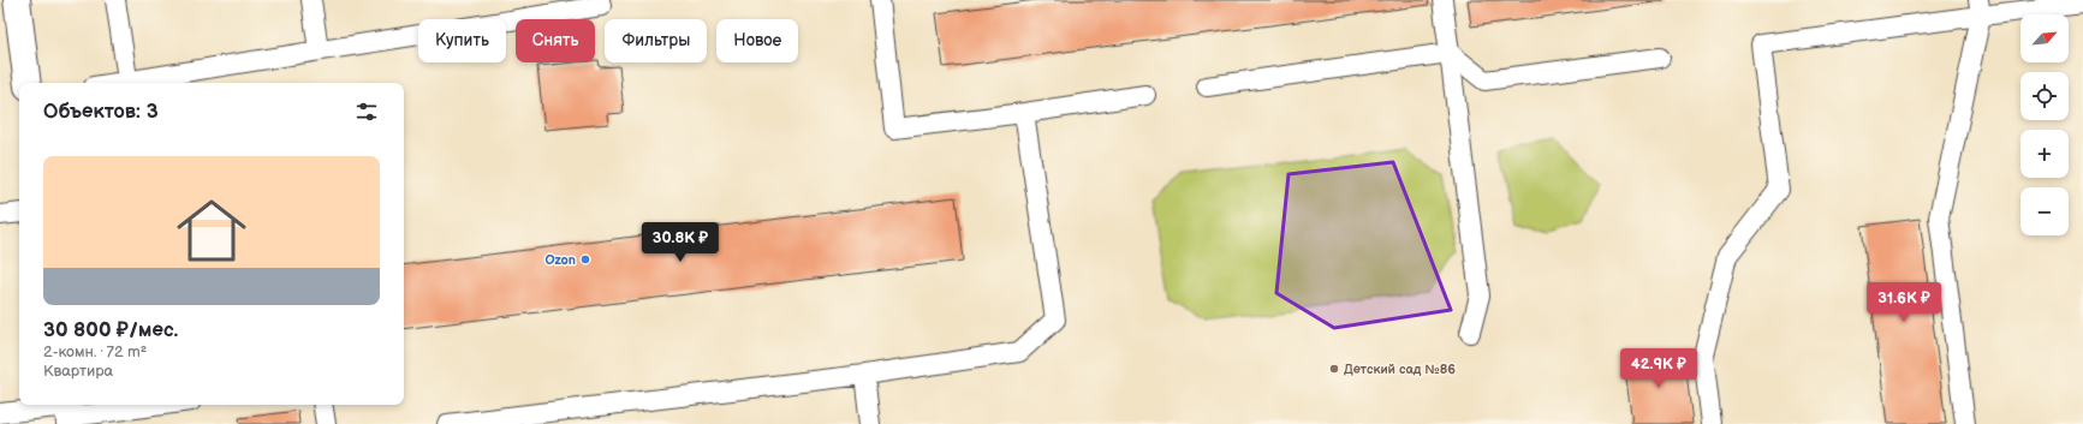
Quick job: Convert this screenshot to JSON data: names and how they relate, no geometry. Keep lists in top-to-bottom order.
{
  "places": ["Ozon", "Детский сад №86"],
  "north": "top right",
  "page": {
    "map_buttons": ["+", "−"],
    "chip": [
      "Купить",
      "Снять",
      "Фильтры",
      "Новое"
    ],
    "heading": "Объектов: 3",
    "list": [
      {
        "name": "30 800 ₽/мес.",
        "note": "2-комн. · 72 m² · Квартира"
      }
    ],
    "price": ["30.8K ₽", "31.6K ₽", "42.9K ₽"]
  }
}
